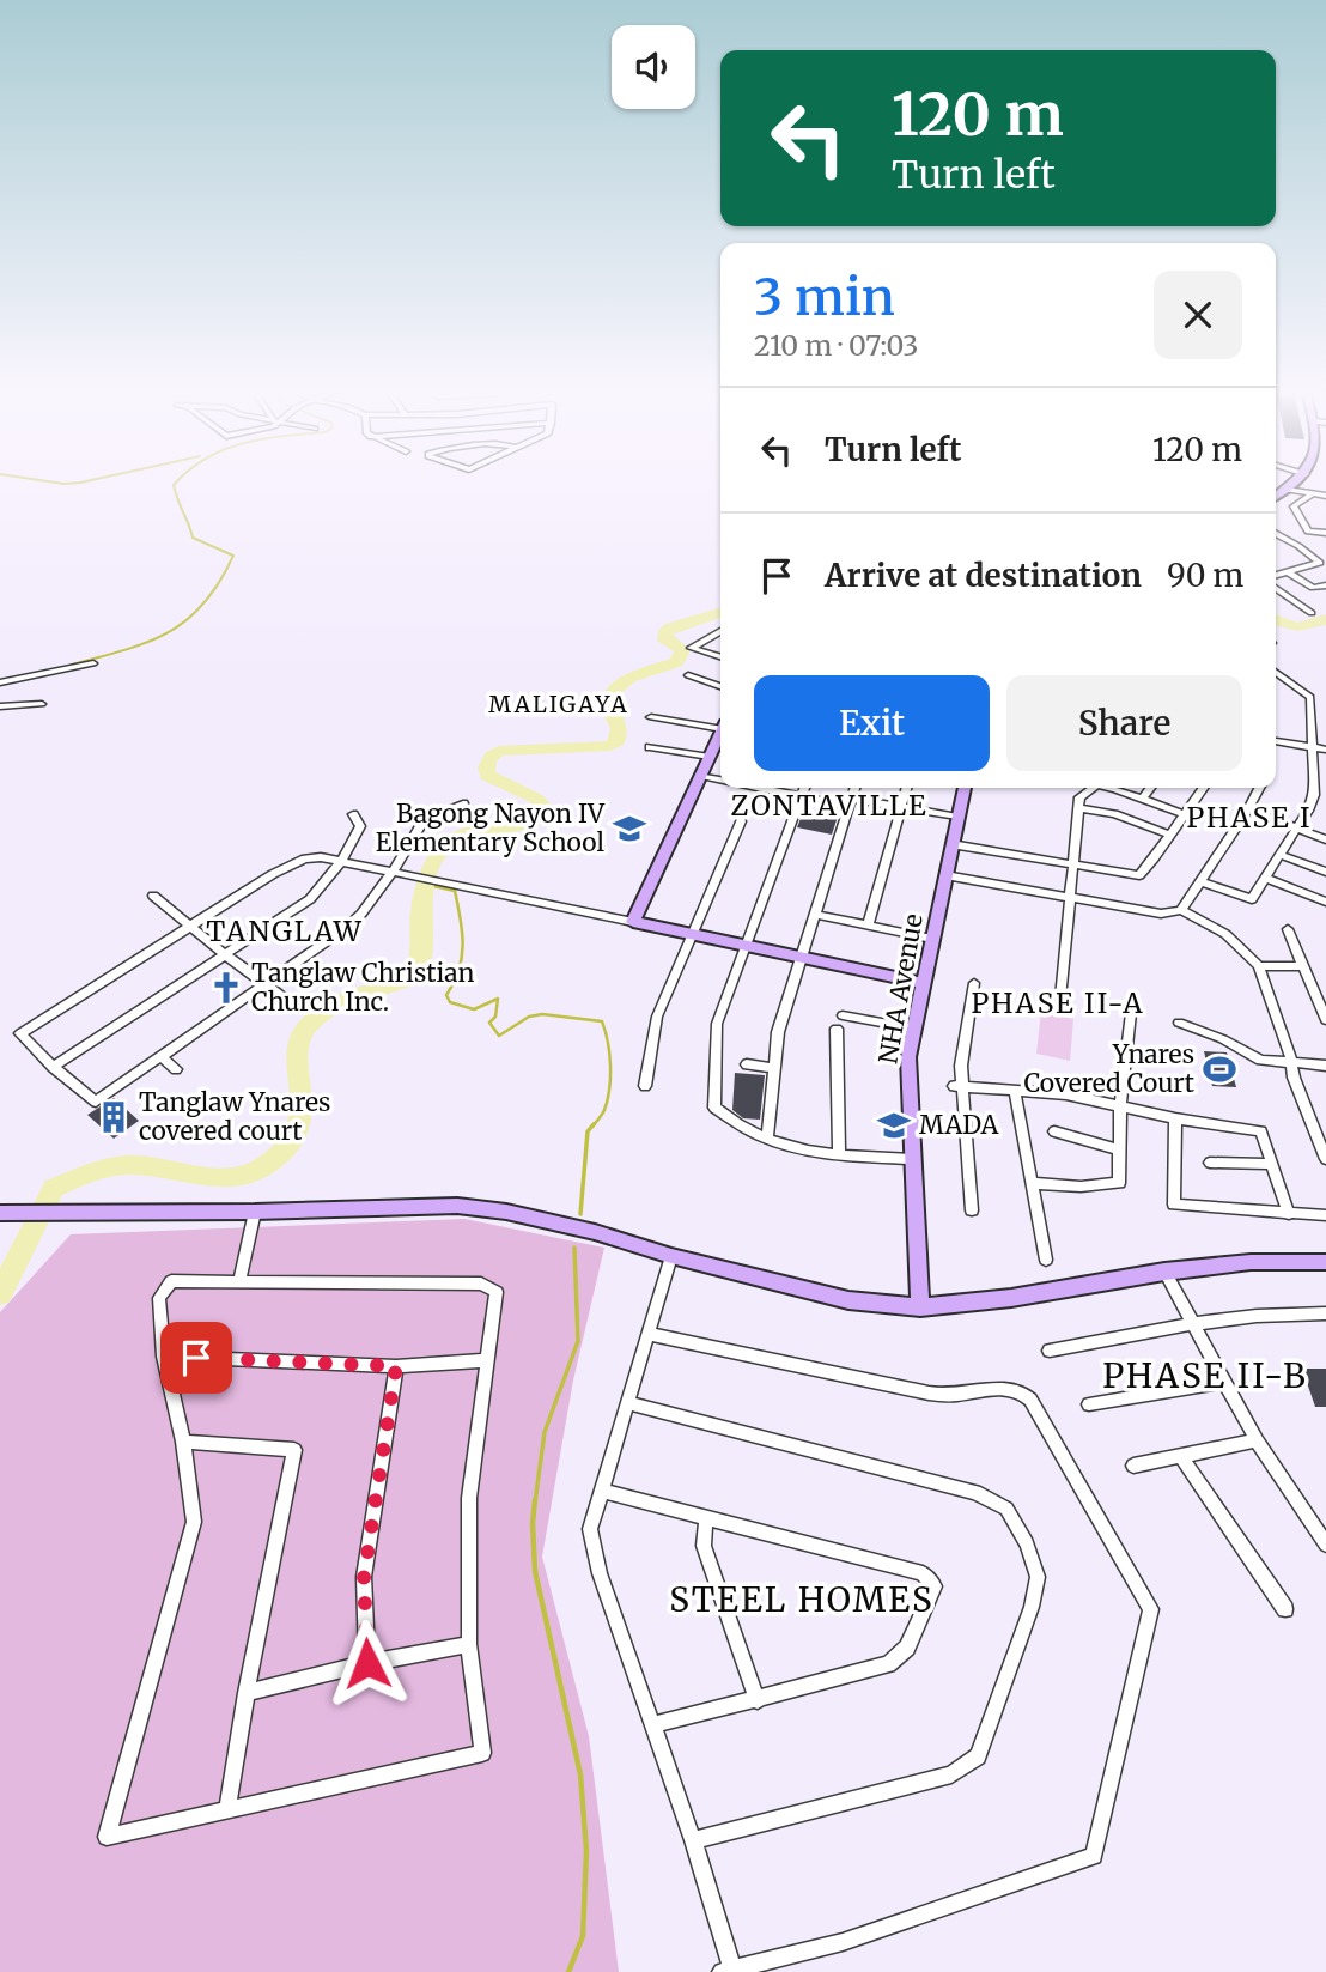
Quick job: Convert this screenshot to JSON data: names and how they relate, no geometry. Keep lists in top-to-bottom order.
{
  "streets": {
    "street": ["NHA Avenue"]
  },
  "districts": [
    "MALIGAYA",
    "ZONTAVILLE",
    "PHASE I",
    "TANGLAW",
    "PHASE II-A",
    "PHASE II-B",
    "STEEL HOMES"
  ],
  "places": {
    "school or university": ["Bagong Nayon IV Elementary School", "MADA"],
    "church": ["Tanglaw Christian Church Inc."],
    "sports": ["Ynares Covered Court"],
    "building": ["Tanglaw Ynares covered court"]
  },
  "page": {
    "turn": ["120 m", "Turn left"],
    "heading": ["3 min", "210 m · 07:03"],
    "list": [
      {
        "name": "Turn left",
        "value": "120 m"
      },
      {
        "name": "Arrive at destination",
        "value": "90 m"
      }
    ],
    "buttons": ["Exit", "Share"]
  }
}
